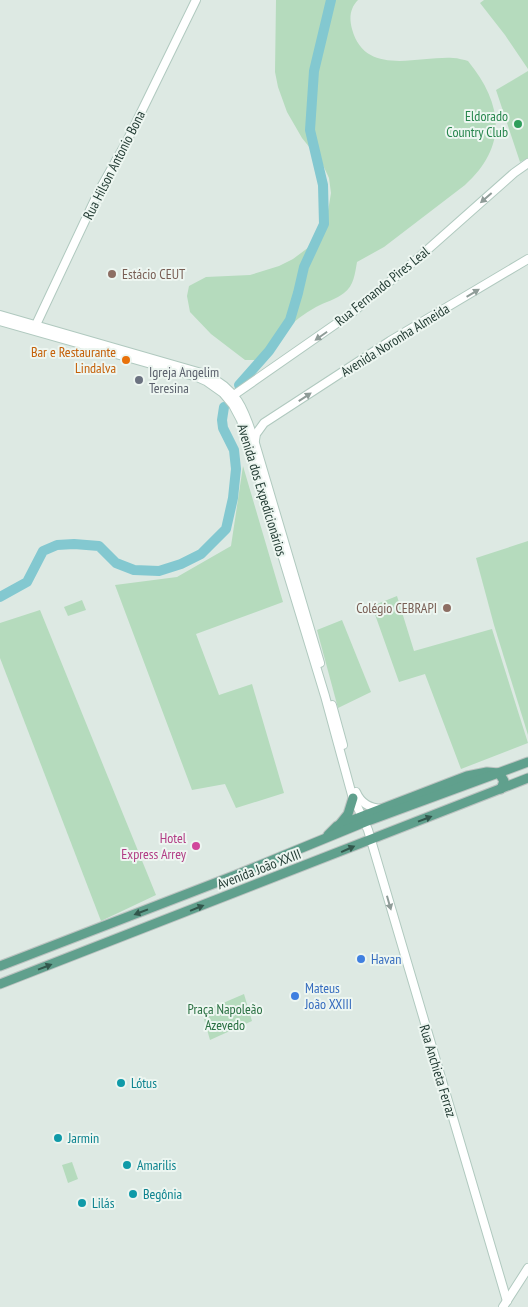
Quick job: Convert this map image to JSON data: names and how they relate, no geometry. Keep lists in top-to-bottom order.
{
  "streets": {
    "main road": [
      "Rua Hilson Antonio Bona",
      "Rua Fernando Pires Leal",
      "Avenida Noronha Almeida",
      "Avenida dos Expedicionários",
      "Avenida João XXIII",
      "Rua Anchieta Ferraz"
    ]
  },
  "crossings": [
    ["Rua Hilson Antonio Bona", "Avenida dos Expedicionários"],
    ["Rua Fernando Pires Leal", "Avenida dos Expedicionários"],
    ["Avenida dos Expedicionários", "Avenida João XXIII"],
    ["Avenida dos Expedicionários", "Rua Anchieta Ferraz"],
    ["Avenida João XXIII", "Rua Anchieta Ferraz"]
  ],
  "one_way": ["Rua Fernando Pires Leal", "Avenida Noronha Almeida", "Rua Anchieta Ferraz"],
  "parks": ["Praça Napoleão Azevedo"],
  "places": [
    "Eldorado Country Club",
    "Estácio CEUT",
    "Bar e Restaurante Lindalva",
    "Igreja Angelim Teresina",
    "Colégio CEBRAPI",
    "Hotel Express Arrey",
    "Havan",
    "Mateus João XXIII",
    "Lótus",
    "Jarmin",
    "Amarilis",
    "Begônia",
    "Lilás"
  ]
}
